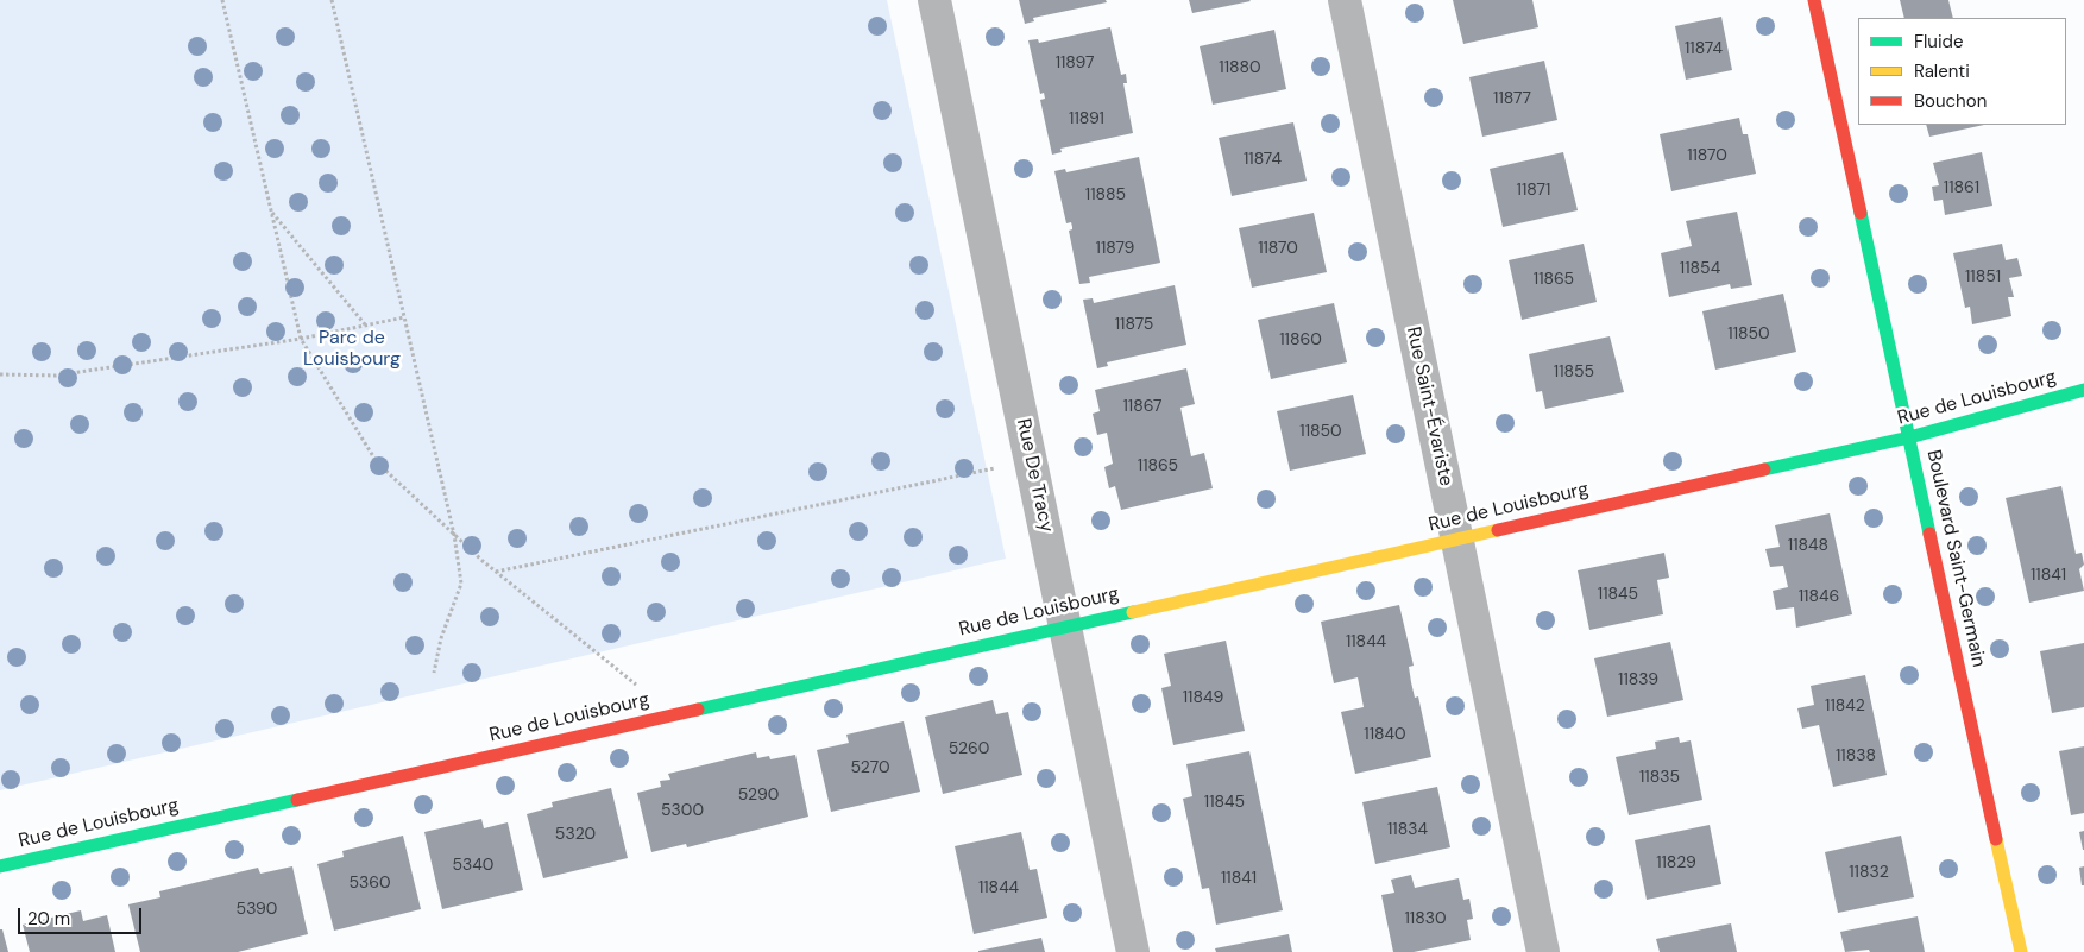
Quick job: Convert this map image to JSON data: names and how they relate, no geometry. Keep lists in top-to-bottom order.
{
  "streets": {
    "street": [
      "Rue de Louisbourg",
      "Rue Saint-Évariste",
      "Rue De Tracy",
      "Boulevard Saint-Germain"
    ]
  },
  "crossings": [
    ["Rue de Louisbourg", "Rue Saint-Évariste"],
    ["Rue de Louisbourg", "Rue De Tracy"],
    ["Rue de Louisbourg", "Boulevard Saint-Germain"]
  ],
  "parks": ["Parc de Louisbourg"],
  "house_numbers": [
    "11874",
    "11897",
    "11880",
    "11877",
    "11891",
    "11870",
    "11874",
    "11861",
    "11871",
    "11885",
    "11879",
    "11870",
    "11854",
    "11851",
    "11865",
    "11875",
    "11850",
    "11860",
    "11855",
    "11867",
    "11850",
    "11865",
    "11848",
    "11841",
    "11845",
    "11846",
    "11844",
    "11839",
    "11849",
    "11842",
    "11840",
    "5260",
    "11838",
    "5270",
    "11835",
    "5290",
    "11845",
    "5300",
    "11834",
    "5320",
    "11829",
    "5340",
    "11832",
    "11841",
    "5360",
    "11844",
    "5390",
    "11830"
  ],
  "legend": ["Fluide", "Ralenti", "Bouchon"],
  "scale_bar": "20 m"
}
